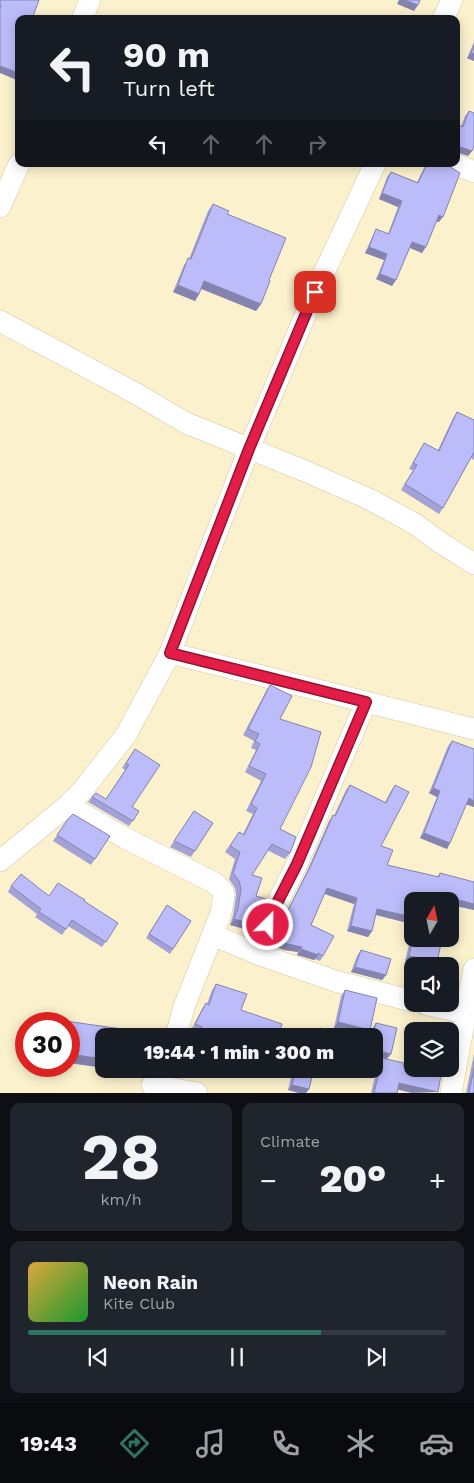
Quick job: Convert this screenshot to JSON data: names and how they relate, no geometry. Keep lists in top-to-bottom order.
{
  "north": "top",
  "page": {
    "turn": ["90 m", "Turn left"],
    "limit": "30",
    "trip": "19:44 · 1 min · 300 m",
    "tile": [
      ["28", "km/h"],
      "Climate"
    ],
    "heat": ["−", "20°", "+"],
    "song": ["Neon Rain", "Kite Club"],
    "tabs": "19:43"
  }
}
